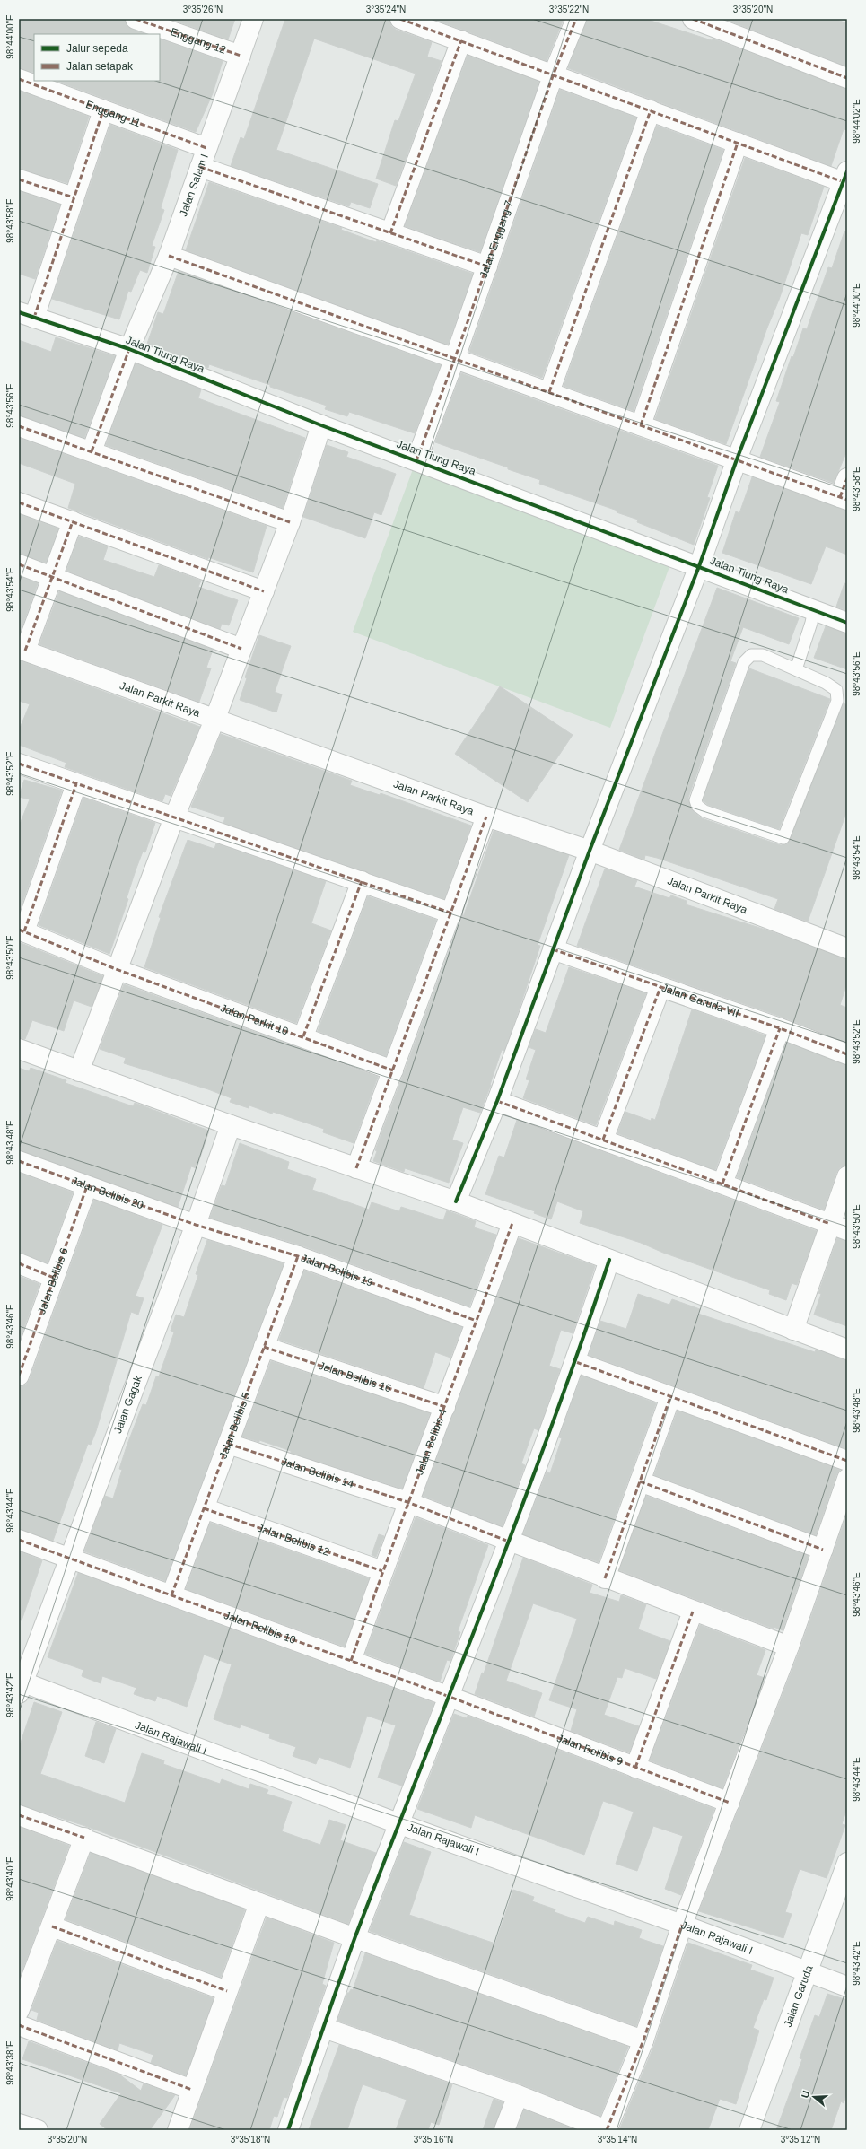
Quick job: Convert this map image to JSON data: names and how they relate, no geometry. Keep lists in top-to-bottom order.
{
  "streets": {
    "street": [
      "Enggang 12",
      "Enggang 11",
      "Jalan Salam I",
      "Jalan Enggang 7",
      "Jalan Tiung Raya",
      "Jalan Parkit Raya",
      "Jalan Garuda VII",
      "Jalan Parkit 10",
      "Jalan Belibis 20",
      "Jalan Belibis 19",
      "Jalan Belibis 6",
      "Jalan Belibis 16",
      "Jalan Gagak",
      "Jalan Belibis 5",
      "Jalan Belibis 4",
      "Jalan Belibis 14",
      "Jalan Belibis 12",
      "Jalan Belibis 10",
      "Jalan Rajawali I",
      "Jalan Belibis 9",
      "Jalan Garuda"
    ]
  },
  "crossings": [
    ["Enggang 12", "Jalan Salam I"],
    ["Enggang 11", "Jalan Salam I"],
    ["Jalan Salam I", "Jalan Tiung Raya"],
    ["Jalan Enggang 7", "Jalan Tiung Raya"],
    ["Jalan Belibis 20", "Jalan Belibis 19"],
    ["Jalan Belibis 20", "Jalan Belibis 6"],
    ["Jalan Belibis 20", "Jalan Gagak"],
    ["Jalan Belibis 19", "Jalan Gagak"],
    ["Jalan Belibis 19", "Jalan Belibis 5"],
    ["Jalan Belibis 19", "Jalan Belibis 4"],
    ["Jalan Belibis 16", "Jalan Belibis 5"],
    ["Jalan Belibis 16", "Jalan Belibis 4"],
    ["Jalan Gagak", "Jalan Belibis 10"],
    ["Jalan Gagak", "Jalan Rajawali I"],
    ["Jalan Belibis 5", "Jalan Belibis 14"],
    ["Jalan Belibis 5", "Jalan Belibis 12"],
    ["Jalan Belibis 5", "Jalan Belibis 10"],
    ["Jalan Belibis 4", "Jalan Belibis 14"],
    ["Jalan Belibis 4", "Jalan Belibis 12"],
    ["Jalan Belibis 4", "Jalan Belibis 10"],
    ["Jalan Belibis 10", "Jalan Belibis 9"],
    ["Jalan Rajawali I", "Jalan Garuda"]
  ],
  "legend": ["Jalur sepeda", "Jalan setapak"],
  "north": "left",
  "coordinates": [
    "3°35'26\"N",
    "3°35'24\"N",
    "3°35'22\"N",
    "3°35'20\"N",
    "98°44'00\"E",
    "98°44'02\"E",
    "98°43'58\"E",
    "98°43'56\"E",
    "98°43'54\"E",
    "98°43'52\"E",
    "98°43'50\"E",
    "98°43'48\"E",
    "98°43'46\"E",
    "98°43'44\"E",
    "98°43'42\"E",
    "98°43'40\"E",
    "98°43'38\"E",
    "3°35'18\"N",
    "3°35'16\"N",
    "3°35'14\"N",
    "3°35'12\"N"
  ]
}
